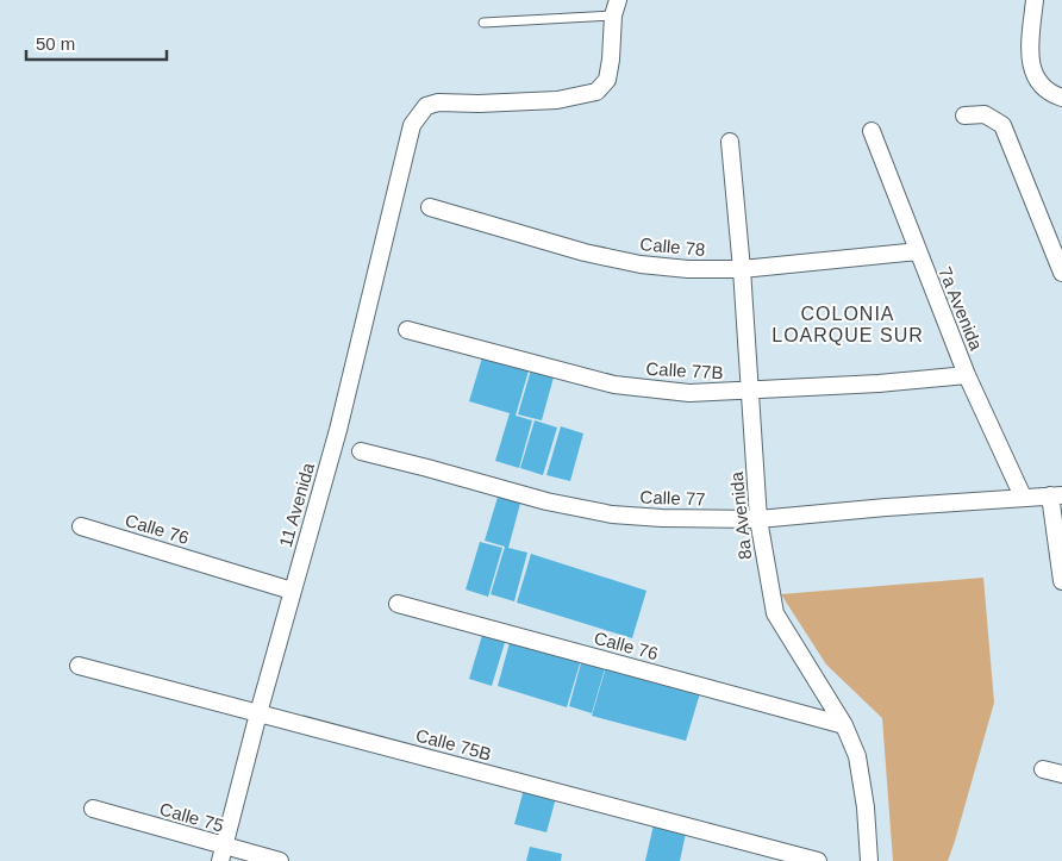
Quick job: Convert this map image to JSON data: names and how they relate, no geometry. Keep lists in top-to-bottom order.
{
  "streets": {
    "street": [
      "Calle 78",
      "7a Avenida",
      "Calle 77B",
      "Calle 77",
      "11 Avenida",
      "8a Avenida",
      "Calle 76",
      "Calle 75B",
      "Calle 75"
    ]
  },
  "crossings": [
    ["Calle 78", "7a Avenida"],
    ["Calle 78", "8a Avenida"],
    ["7a Avenida", "Calle 77B"],
    ["7a Avenida", "Calle 77"],
    ["Calle 77B", "8a Avenida"],
    ["Calle 77", "8a Avenida"],
    ["11 Avenida", "Calle 76"],
    ["11 Avenida", "Calle 75B"],
    ["11 Avenida", "Calle 75"],
    ["8a Avenida", "Calle 76"]
  ],
  "districts": ["COLONIA LOARQUE SUR"],
  "scale_bar": "50 m"
}
